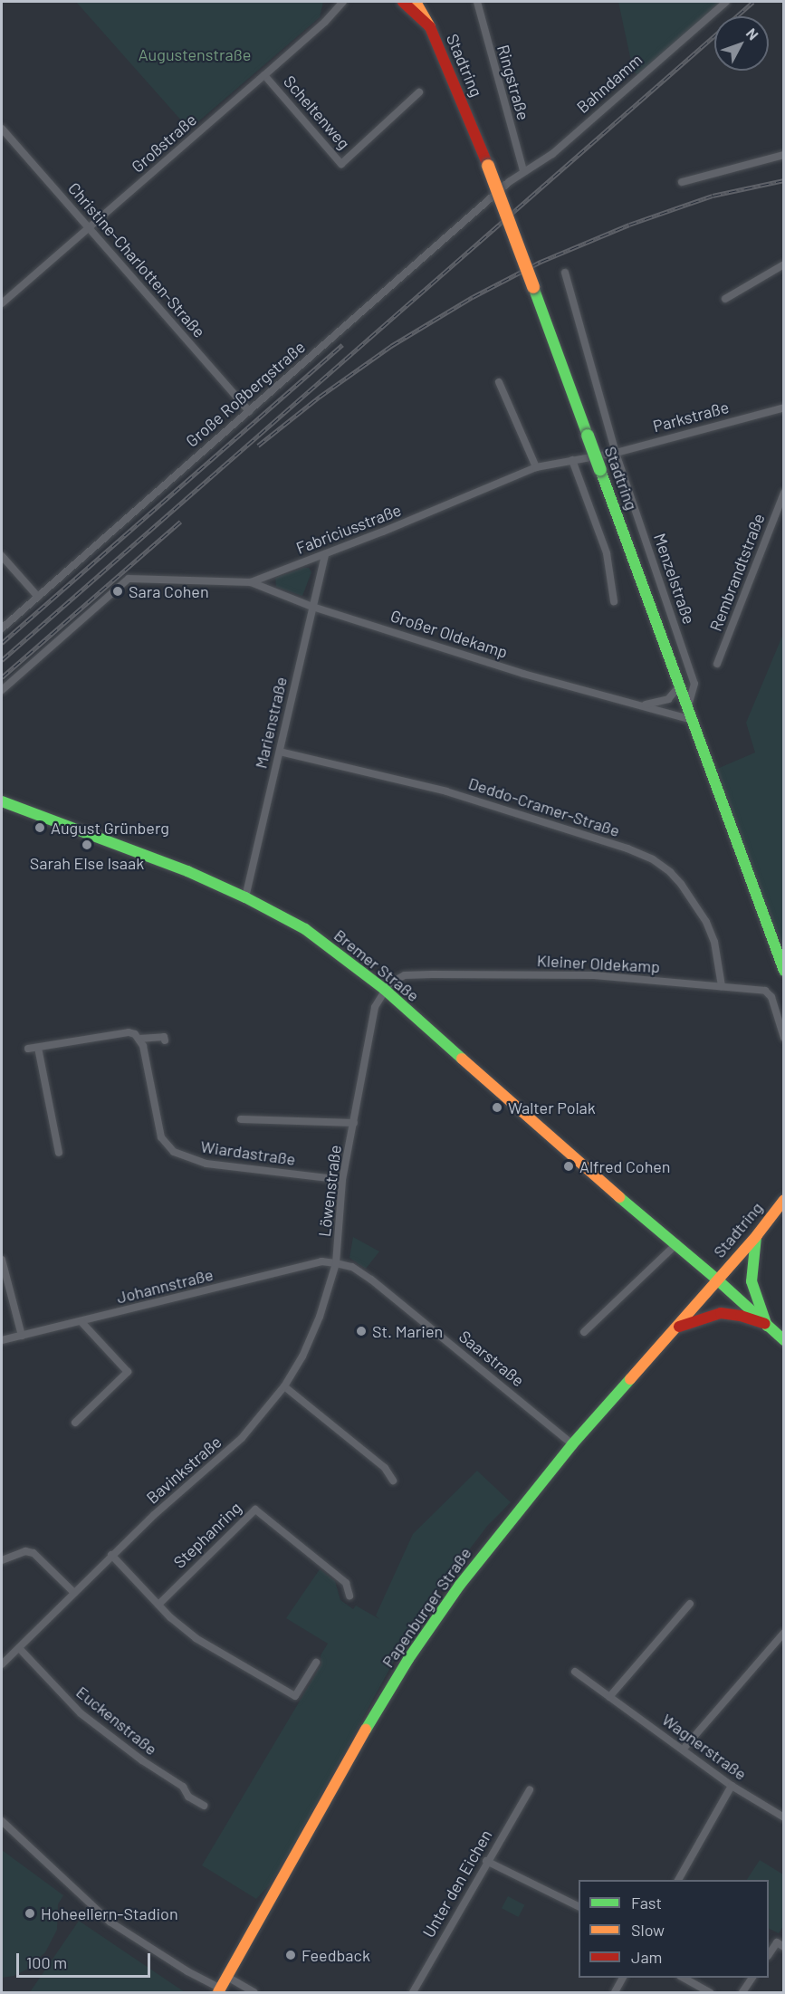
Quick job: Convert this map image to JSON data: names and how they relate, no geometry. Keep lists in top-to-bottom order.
{
  "streets": {
    "main road": ["Stadtring", "Bremer Straße", "Papenburger Straße"],
    "street": [
      "Ringstraße",
      "Bahndamm",
      "Scheltenweg",
      "Großstraße",
      "Christine-Charlotten-Straße",
      "Große Roßbergstraße",
      "Parkstraße",
      "Fabriciusstraße",
      "Rembrandtstraße",
      "Menzelstraße",
      "Großer Oldekamp",
      "Marienstraße",
      "Deddo-Cramer-Straße",
      "Kleiner Oldekamp",
      "Wiardastraße",
      "Löwenstraße",
      "Johannstraße",
      "Saarstraße",
      "Bavinkstraße",
      "Stephanring",
      "Euckenstraße",
      "Wagnerstraße",
      "Unter den Eichen"
    ]
  },
  "crossings": [
    ["Stadtring", "Menzelstraße"],
    ["Stadtring", "Großer Oldekamp"],
    ["Stadtring", "Bremer Straße"],
    ["Stadtring", "Papenburger Straße"],
    ["Ringstraße", "Bahndamm"],
    ["Bahndamm", "Große Roßbergstraße"],
    ["Scheltenweg", "Großstraße"],
    ["Großstraße", "Christine-Charlotten-Straße"],
    ["Christine-Charlotten-Straße", "Große Roßbergstraße"],
    ["Parkstraße", "Fabriciusstraße"],
    ["Parkstraße", "Menzelstraße"],
    ["Fabriciusstraße", "Großer Oldekamp"],
    ["Fabriciusstraße", "Marienstraße"],
    ["Großer Oldekamp", "Marienstraße"],
    ["Marienstraße", "Deddo-Cramer-Straße"],
    ["Marienstraße", "Bremer Straße"],
    ["Deddo-Cramer-Straße", "Kleiner Oldekamp"],
    ["Kleiner Oldekamp", "Bremer Straße"],
    ["Kleiner Oldekamp", "Löwenstraße"],
    ["Bremer Straße", "Löwenstraße"],
    ["Bremer Straße", "Papenburger Straße"],
    ["Wiardastraße", "Löwenstraße"],
    ["Löwenstraße", "Johannstraße"],
    ["Löwenstraße", "Saarstraße"],
    ["Löwenstraße", "Bavinkstraße"],
    ["Johannstraße", "Saarstraße"],
    ["Johannstraße", "Bavinkstraße"],
    ["Saarstraße", "Bavinkstraße"],
    ["Saarstraße", "Papenburger Straße"],
    ["Bavinkstraße", "Euckenstraße"]
  ],
  "parks": ["Augustenstraße"],
  "places": [
    "Sara Cohen",
    "August Grünberg",
    "Sarah Else Isaak",
    "Walter Polak",
    "Alfred Cohen",
    "St. Marien",
    "Hoheellern-Stadion",
    "Feedback"
  ],
  "legend": ["Fast", "Slow", "Jam"],
  "scale_bar": "100 m",
  "north": "top right"
}
